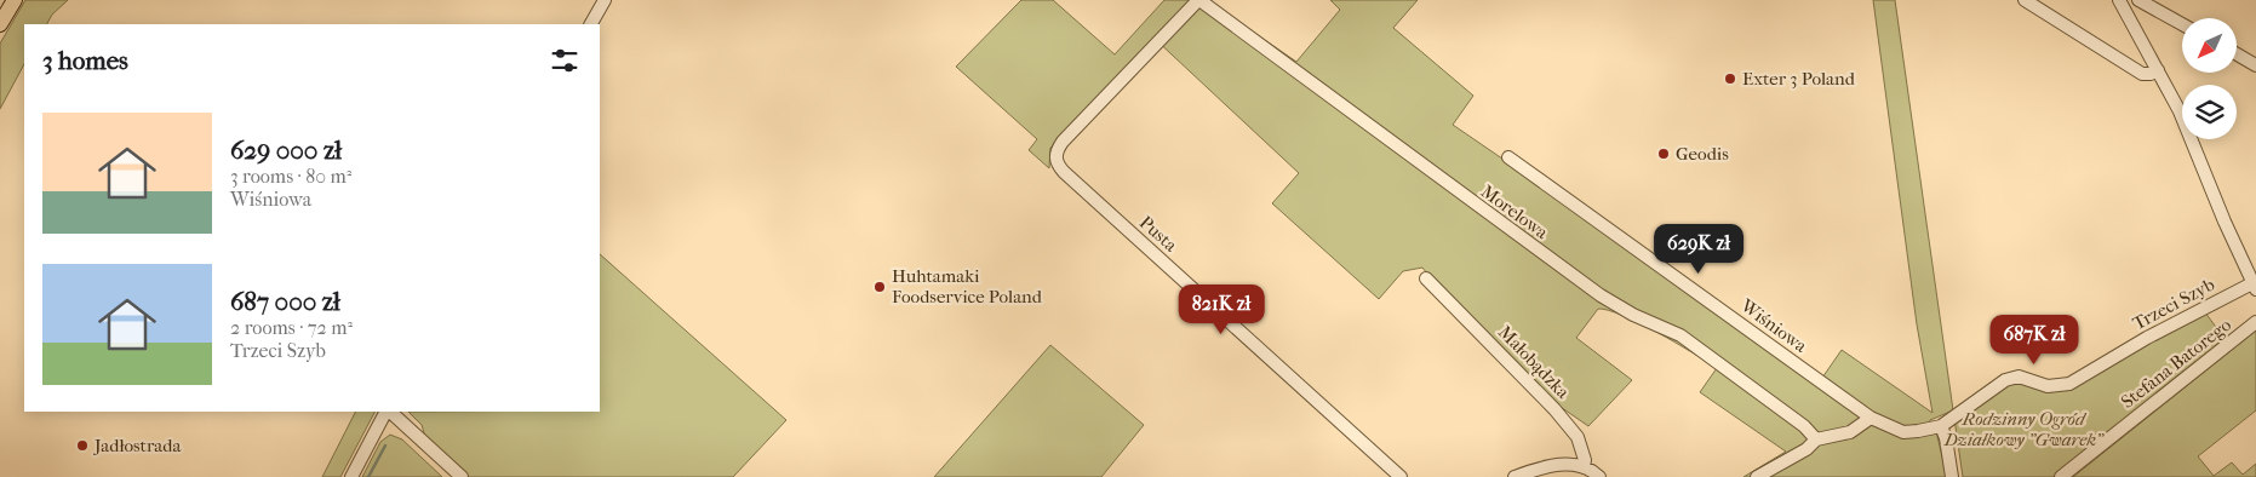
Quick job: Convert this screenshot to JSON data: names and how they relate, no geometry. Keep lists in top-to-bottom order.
{
  "streets": {
    "street": [
      "Morelowa",
      "Pusta",
      "Trzeci Szyb",
      "Wiśniowa",
      "Małobądzka",
      "Stefana Batorego"
    ]
  },
  "crossings": [
    ["Morelowa", "Pusta"],
    ["Trzeci Szyb", "Wiśniowa"]
  ],
  "parks": ["Rodzinny Ogród Działkowy \"Gwarek\""],
  "places": [
    "Exter 3 Poland",
    "Geodis",
    "Huhtamaki Foodservice Poland",
    "Jadłostrada"
  ],
  "north": "bottom left",
  "page": {
    "heading": "3 homes",
    "list": [
      {
        "name": "629 000 zł",
        "note": "3 rooms · 80 m² · Wiśniowa"
      },
      {
        "name": "687 000 zł",
        "note": "2 rooms · 72 m² · Trzeci Szyb"
      }
    ],
    "price": ["629K zł", "821K zł", "687K zł"]
  }
}
